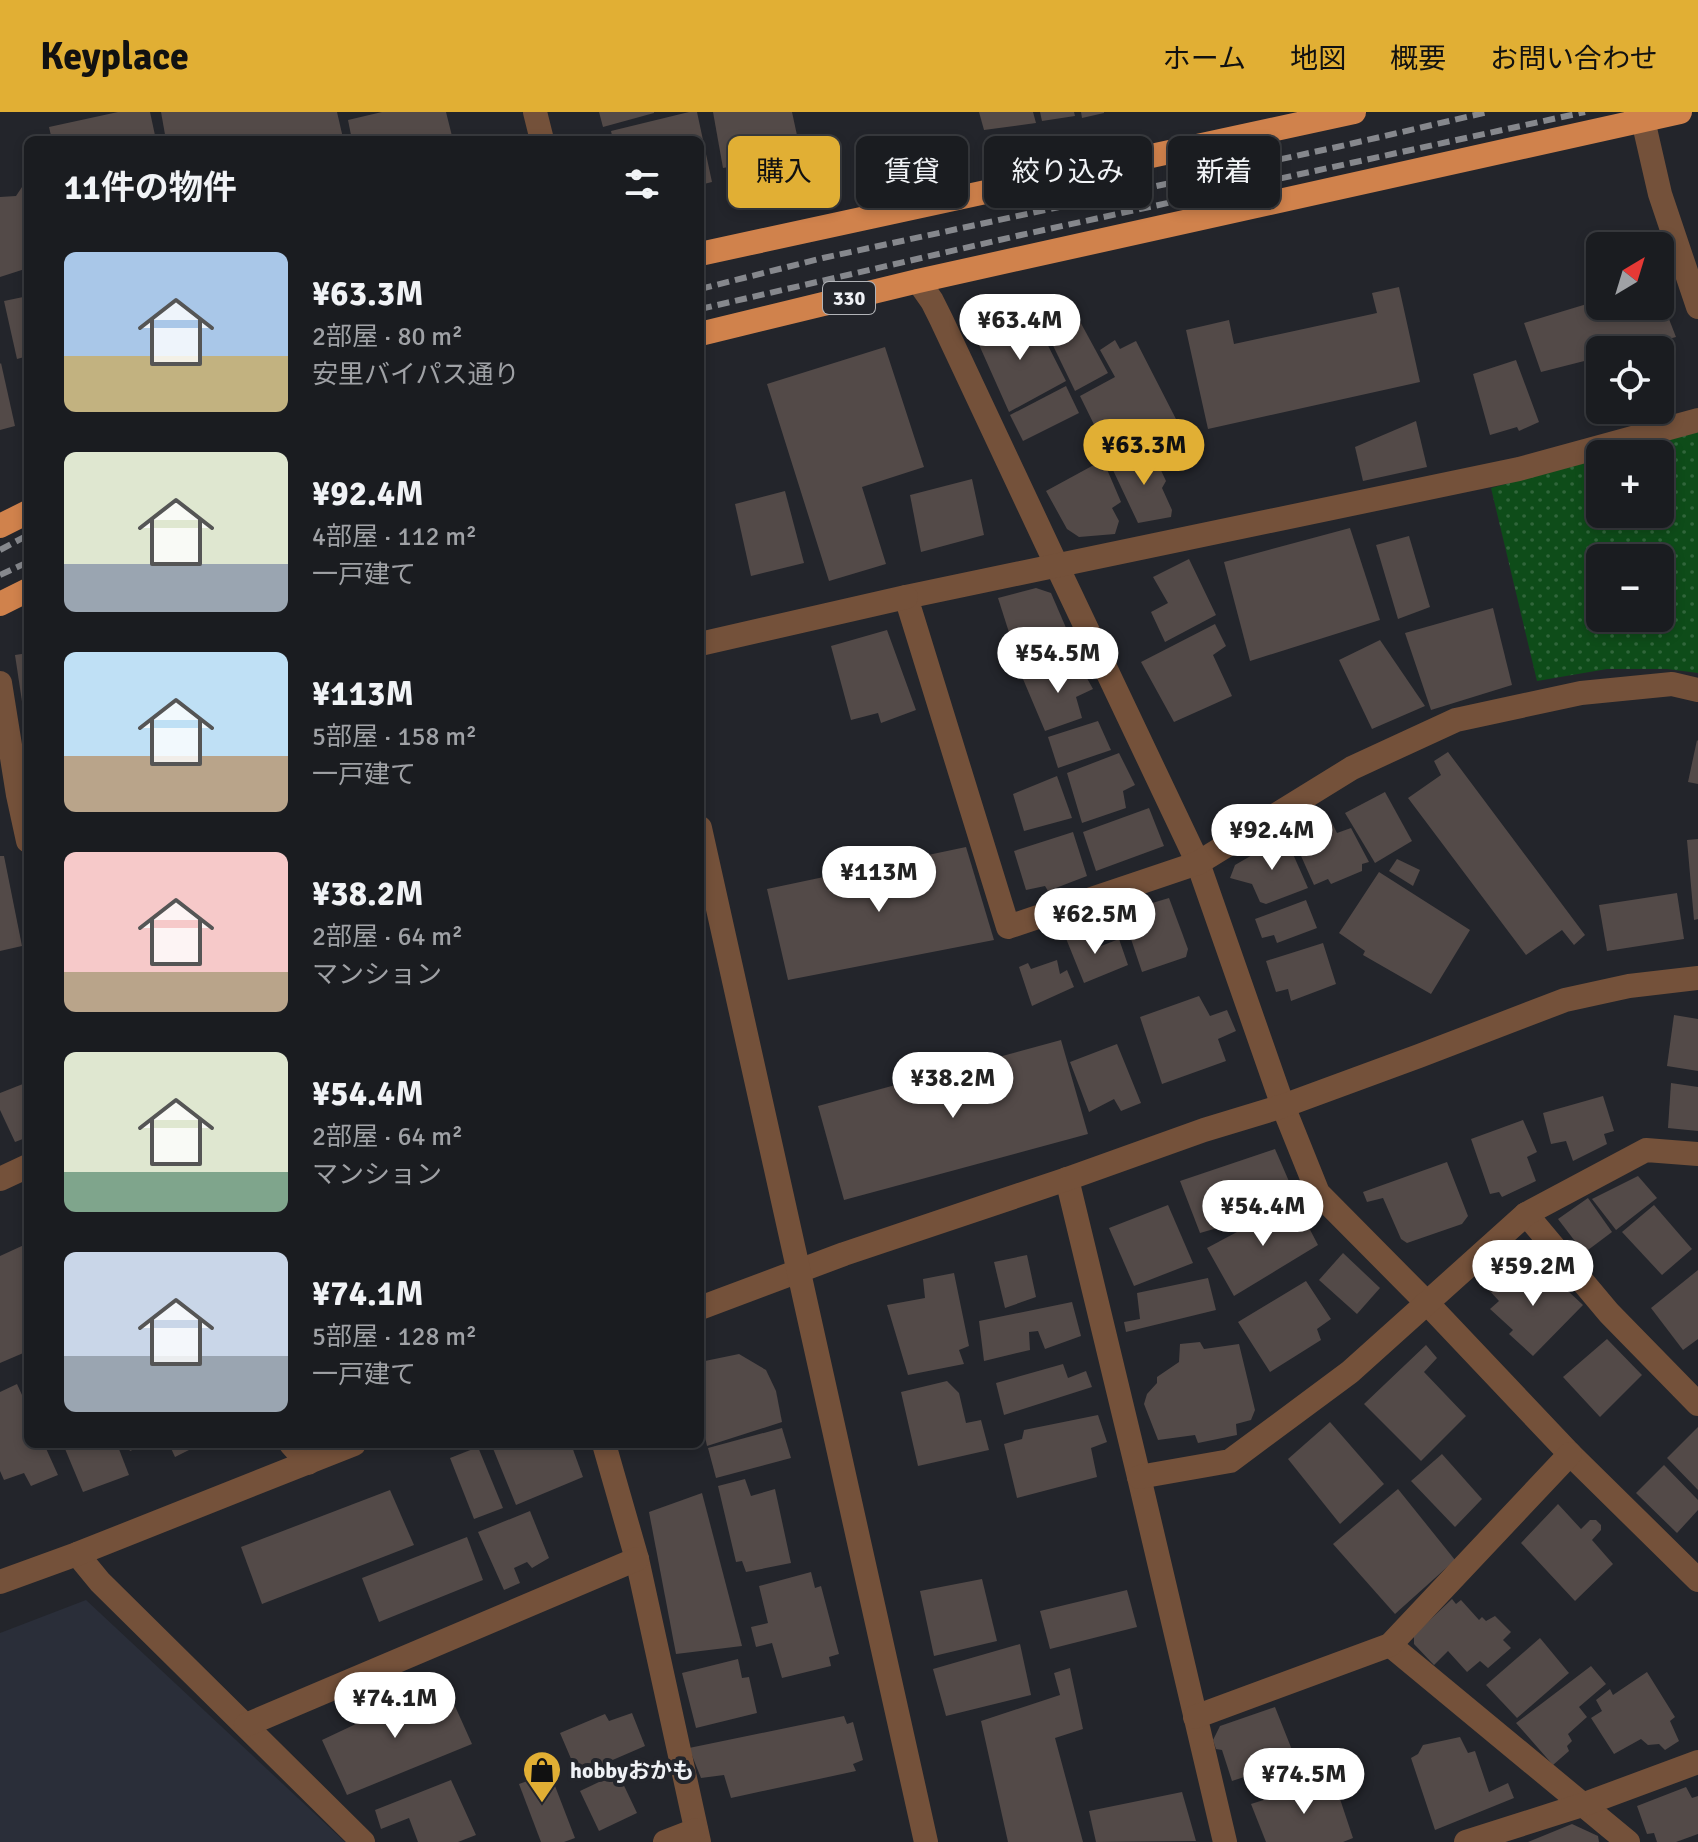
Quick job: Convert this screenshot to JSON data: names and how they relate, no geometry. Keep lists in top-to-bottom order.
{
  "streets": {
    "highway": ["330"]
  },
  "places": {
    "shop": ["hobbyおかも"]
  },
  "north": "top right",
  "page": {
    "header": "Keyplace",
    "nav": [
      "ホーム",
      "地図",
      "概要",
      "お問い合わせ"
    ],
    "chip": [
      "購入",
      "賃貸",
      "絞り込み",
      "新着"
    ],
    "heading": "11件の物件",
    "map_buttons": ["+", "−"],
    "list": [
      {
        "name": "¥63.3M",
        "note": "2部屋 · 80 m² · 安里バイパス通り"
      },
      {
        "name": "¥92.4M",
        "note": "4部屋 · 112 m² · 一戸建て"
      },
      {
        "name": "¥113M",
        "note": "5部屋 · 158 m² · 一戸建て"
      },
      {
        "name": "¥38.2M",
        "note": "2部屋 · 64 m² · マンション"
      },
      {
        "name": "¥54.4M",
        "note": "2部屋 · 64 m² · マンション"
      },
      {
        "name": "¥74.1M",
        "note": "5部屋 · 128 m² · 一戸建て"
      }
    ],
    "price": [
      "¥63.4M",
      "¥63.3M",
      "¥54.5M",
      "¥92.4M",
      "¥113M",
      "¥62.5M",
      "¥38.2M",
      "¥54.4M",
      "¥59.2M",
      "¥74.1M",
      "¥74.5M"
    ]
  }
}
